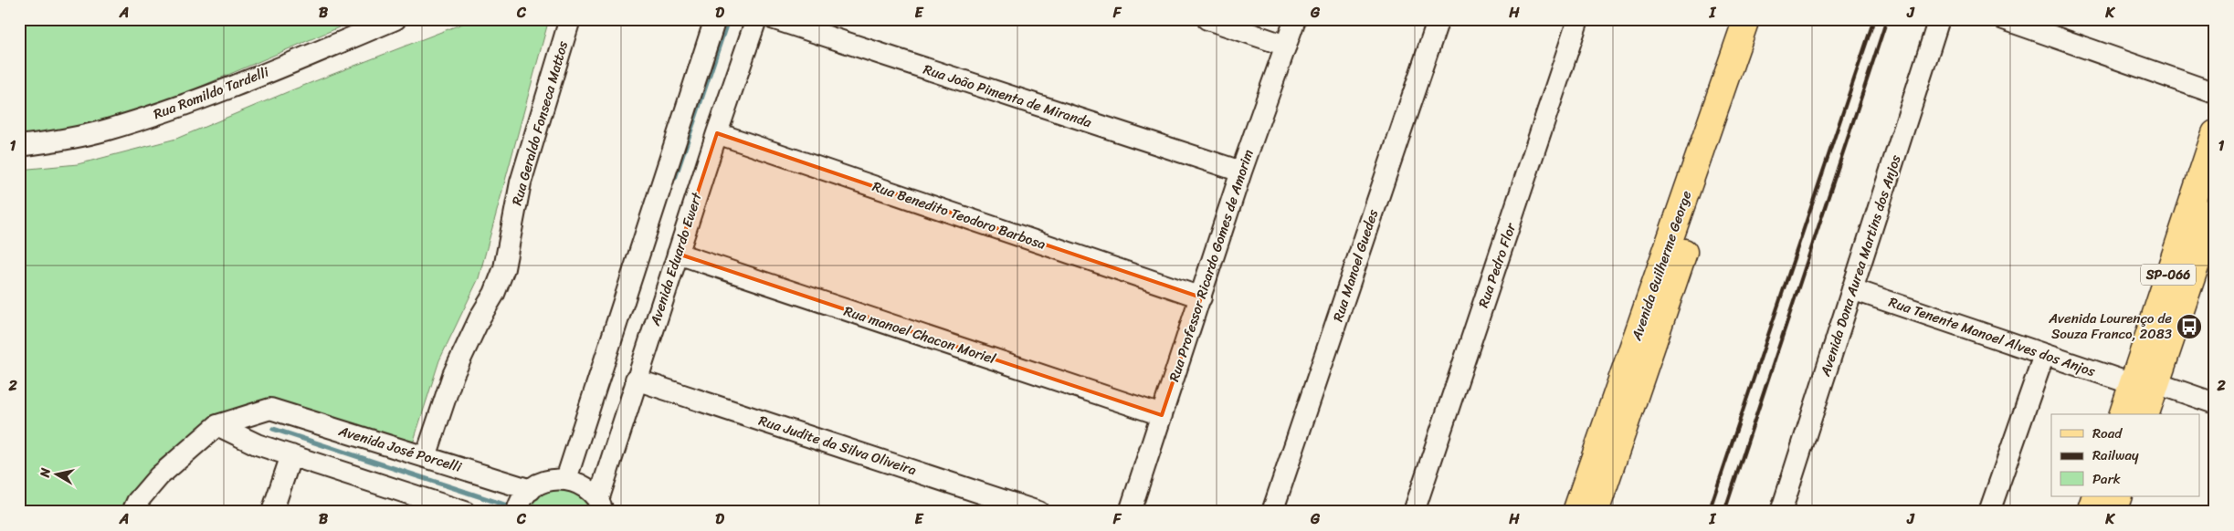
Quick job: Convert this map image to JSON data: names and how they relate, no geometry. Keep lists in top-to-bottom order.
{
  "streets": {
    "main road": ["Avenida Guilherme George", "SP-066"],
    "street": [
      "Rua Romildo Tardelli",
      "Rua João Pimenta de Miranda",
      "Rua Geraldo Fonseca Mattos",
      "Rua Benedito Teodoro Barbosa",
      "Avenida Eduardo Ewert",
      "Rua Professor Ricardo Gomes de Amorim",
      "Rua Manoel Guedes",
      "Rua Pedro Flor",
      "Avenida Dona Aurea Martins dos Anjos",
      "Rua manoel Chacon Moriel",
      "Rua Tenente Manoel Alves dos Anjos",
      "Rua Judite da Silva Oliveira",
      "Avenida José Porcelli"
    ]
  },
  "crossings": [
    ["Rua João Pimenta de Miranda", "Rua Professor Ricardo Gomes de Amorim"],
    ["Rua Geraldo Fonseca Mattos", "Avenida José Porcelli"],
    ["Rua Benedito Teodoro Barbosa", "Avenida Eduardo Ewert"],
    ["Rua Benedito Teodoro Barbosa", "Rua Professor Ricardo Gomes de Amorim"],
    ["Avenida Eduardo Ewert", "Rua manoel Chacon Moriel"],
    ["Avenida Eduardo Ewert", "Rua Judite da Silva Oliveira"],
    ["Rua Professor Ricardo Gomes de Amorim", "Rua manoel Chacon Moriel"],
    ["Avenida Dona Aurea Martins dos Anjos", "Rua Tenente Manoel Alves dos Anjos"],
    ["SP-066", "Rua Tenente Manoel Alves dos Anjos"]
  ],
  "places": {
    "bus stop": ["Avenida Lourenço de Souza Franco, 2083"]
  },
  "legend": ["Road", "Railway", "Park"],
  "north": "left",
  "grid": {
    "columns": [
      "A",
      "B",
      "C",
      "D",
      "E",
      "F",
      "G",
      "H",
      "I",
      "J",
      "K"
    ],
    "rows": ["1", "2"]
  }
}
